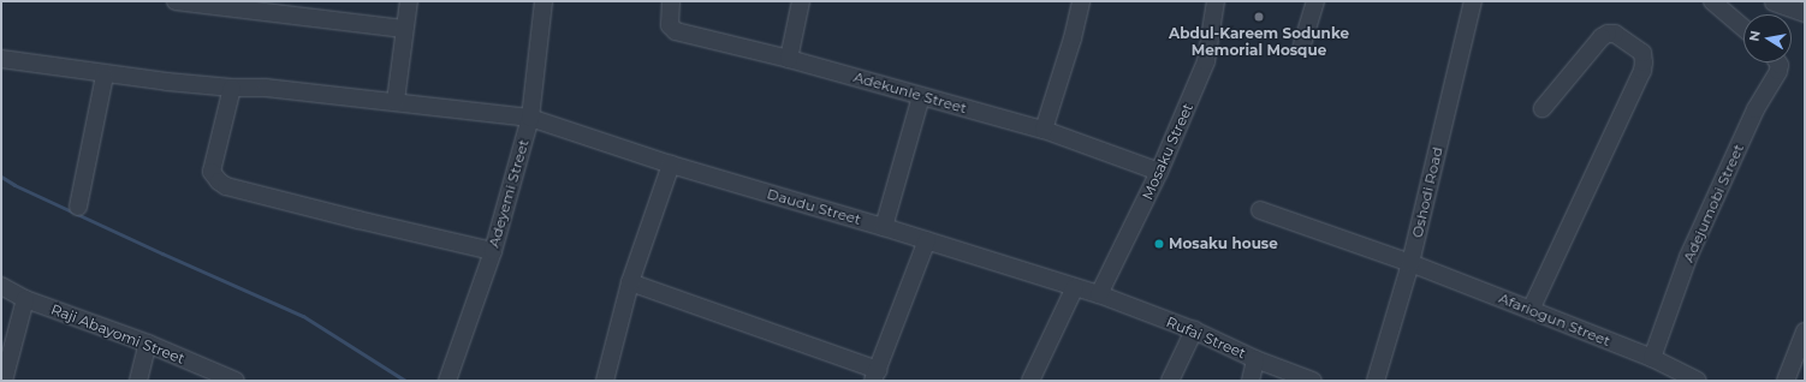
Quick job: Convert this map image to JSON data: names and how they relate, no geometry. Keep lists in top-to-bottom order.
{
  "streets": {
    "street": [
      "Adekunle Street",
      "Mosaku Street",
      "Oshodi Road",
      "Adeyemi Street",
      "Adejumobi Street",
      "Daudu Street",
      "Afariogun Street",
      "Raji Abayomi Street",
      "Rufai Street"
    ]
  },
  "crossings": [
    ["Adekunle Street", "Mosaku Street"],
    ["Mosaku Street", "Daudu Street"],
    ["Mosaku Street", "Rufai Street"],
    ["Oshodi Road", "Afariogun Street"],
    ["Adeyemi Street", "Daudu Street"],
    ["Adejumobi Street", "Afariogun Street"],
    ["Daudu Street", "Rufai Street"]
  ],
  "places": ["Abdul-Kareem Sodunke Memorial Mosque", "Mosaku house"],
  "north": "left"
}
